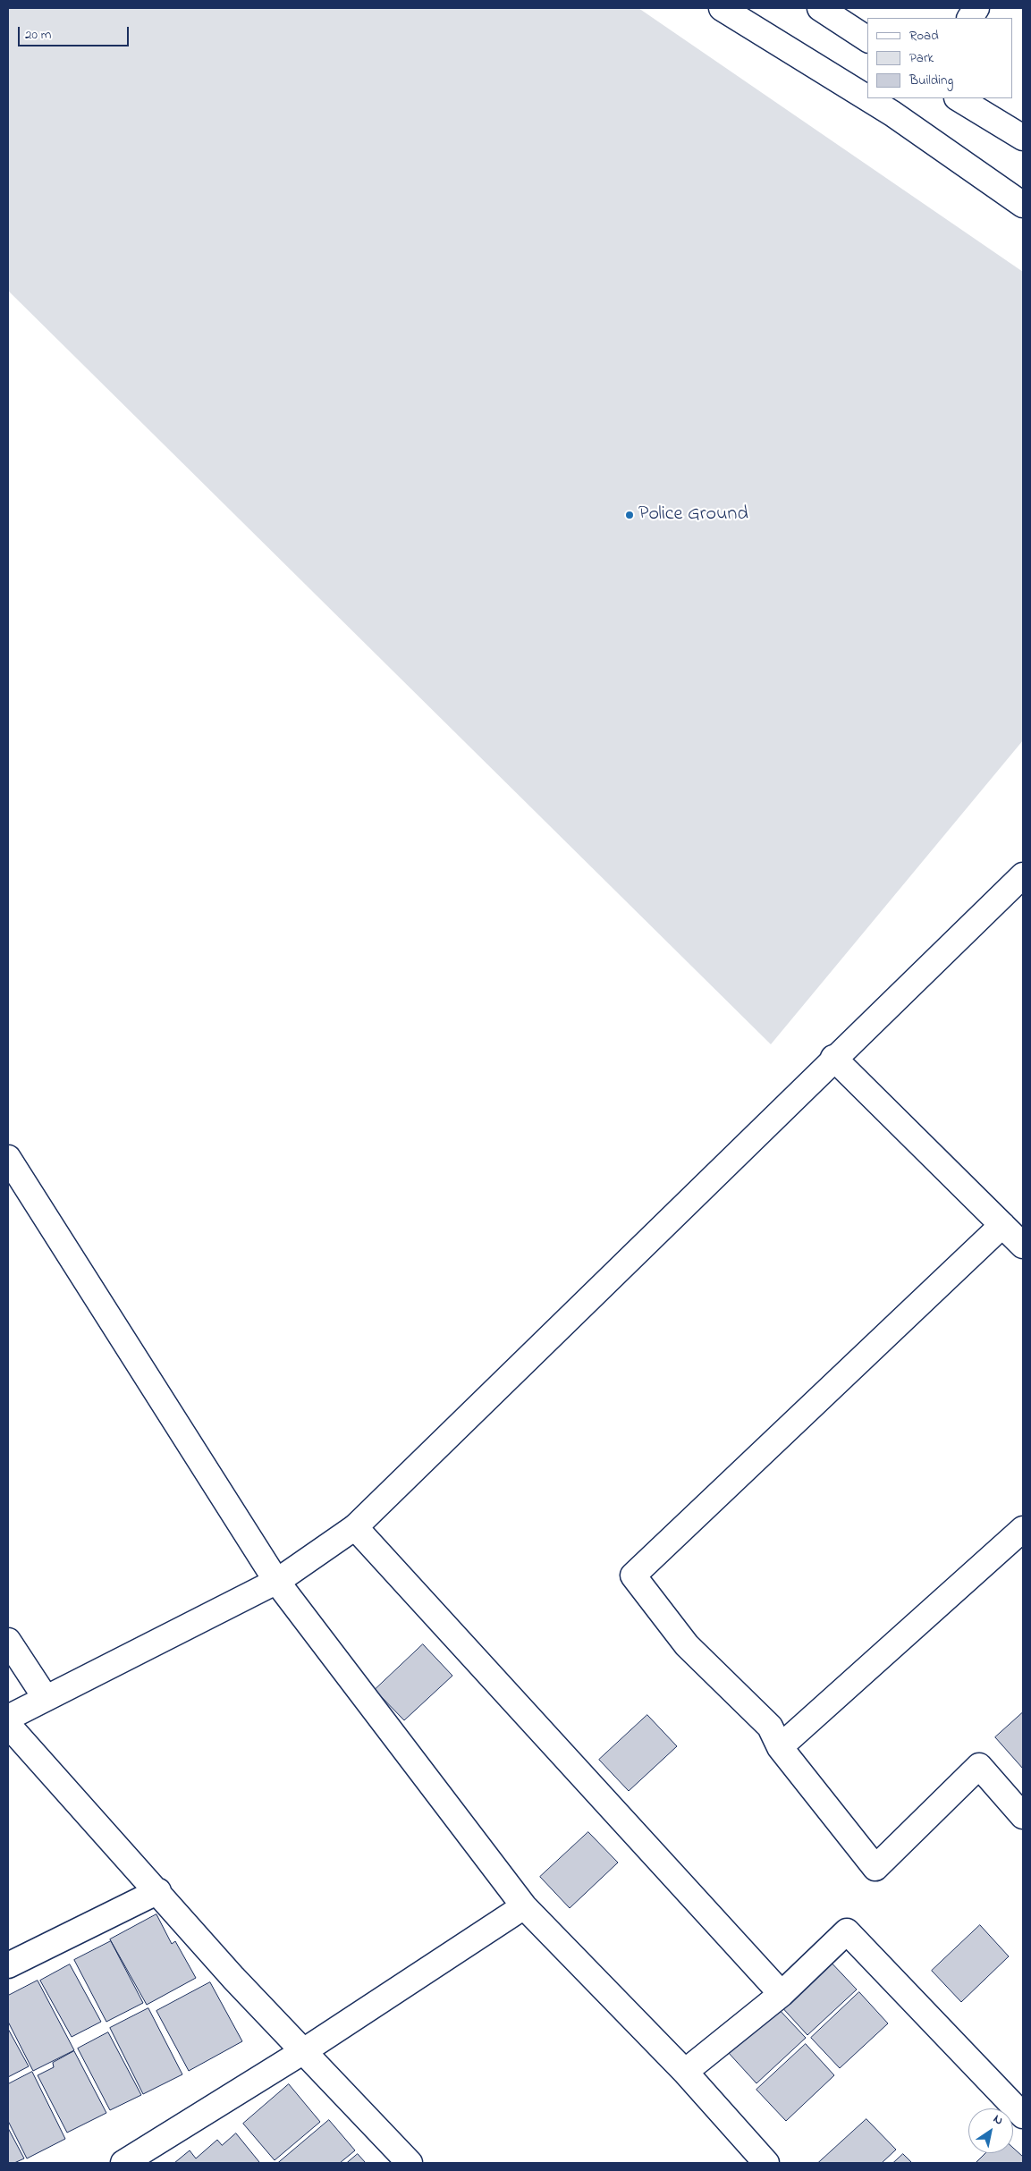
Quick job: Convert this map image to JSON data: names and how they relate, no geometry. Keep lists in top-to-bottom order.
{
  "places": ["Police Ground"],
  "legend": ["Road", "Park", "Building"],
  "scale_bar": "20 m",
  "north": "top right"
}
